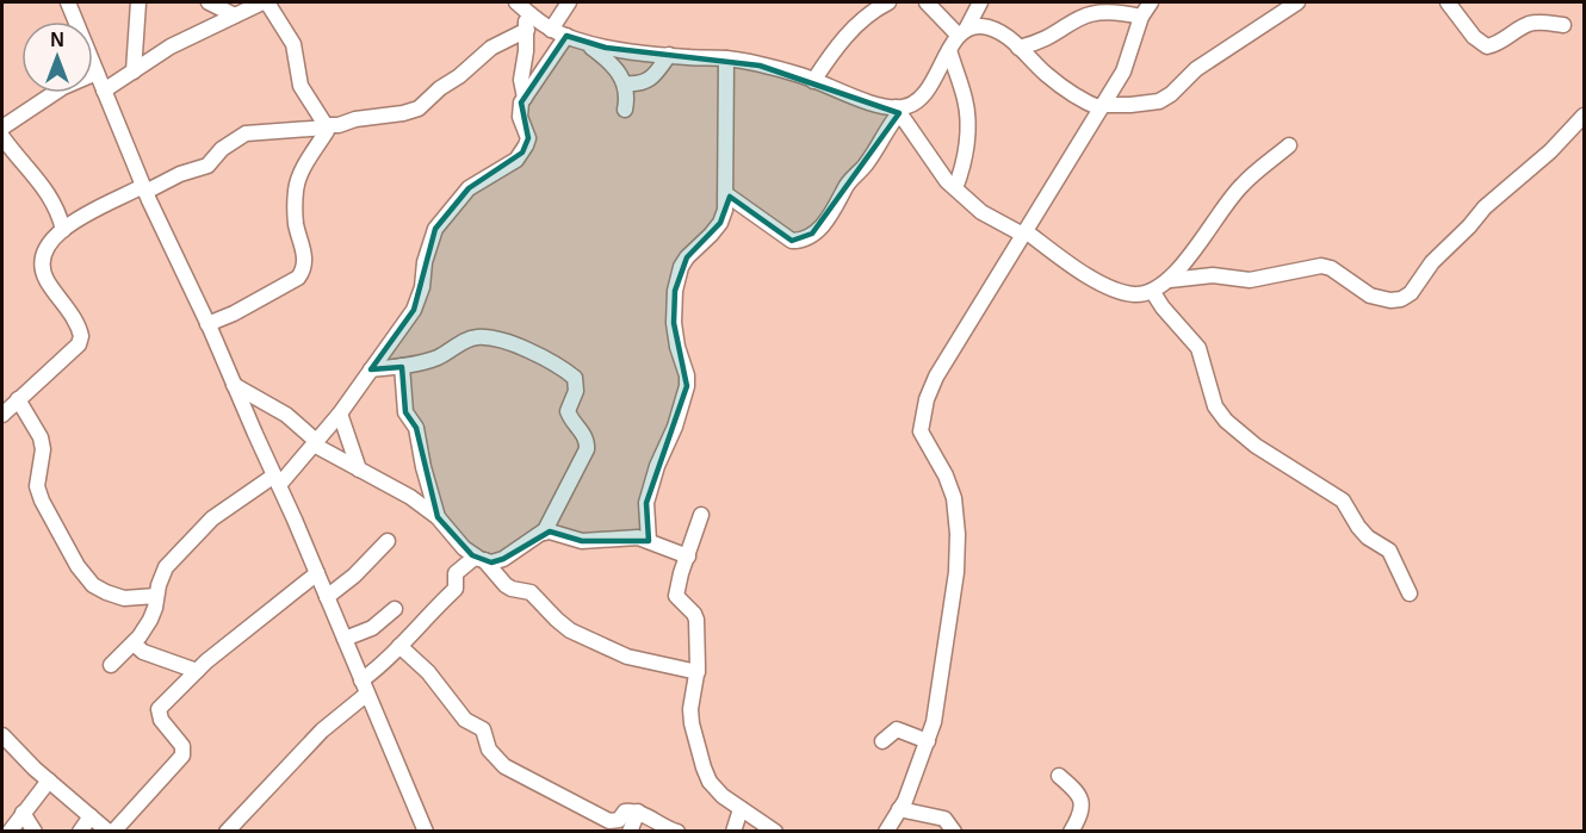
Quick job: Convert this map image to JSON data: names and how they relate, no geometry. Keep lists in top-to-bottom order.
{
  "north": "top"
}
